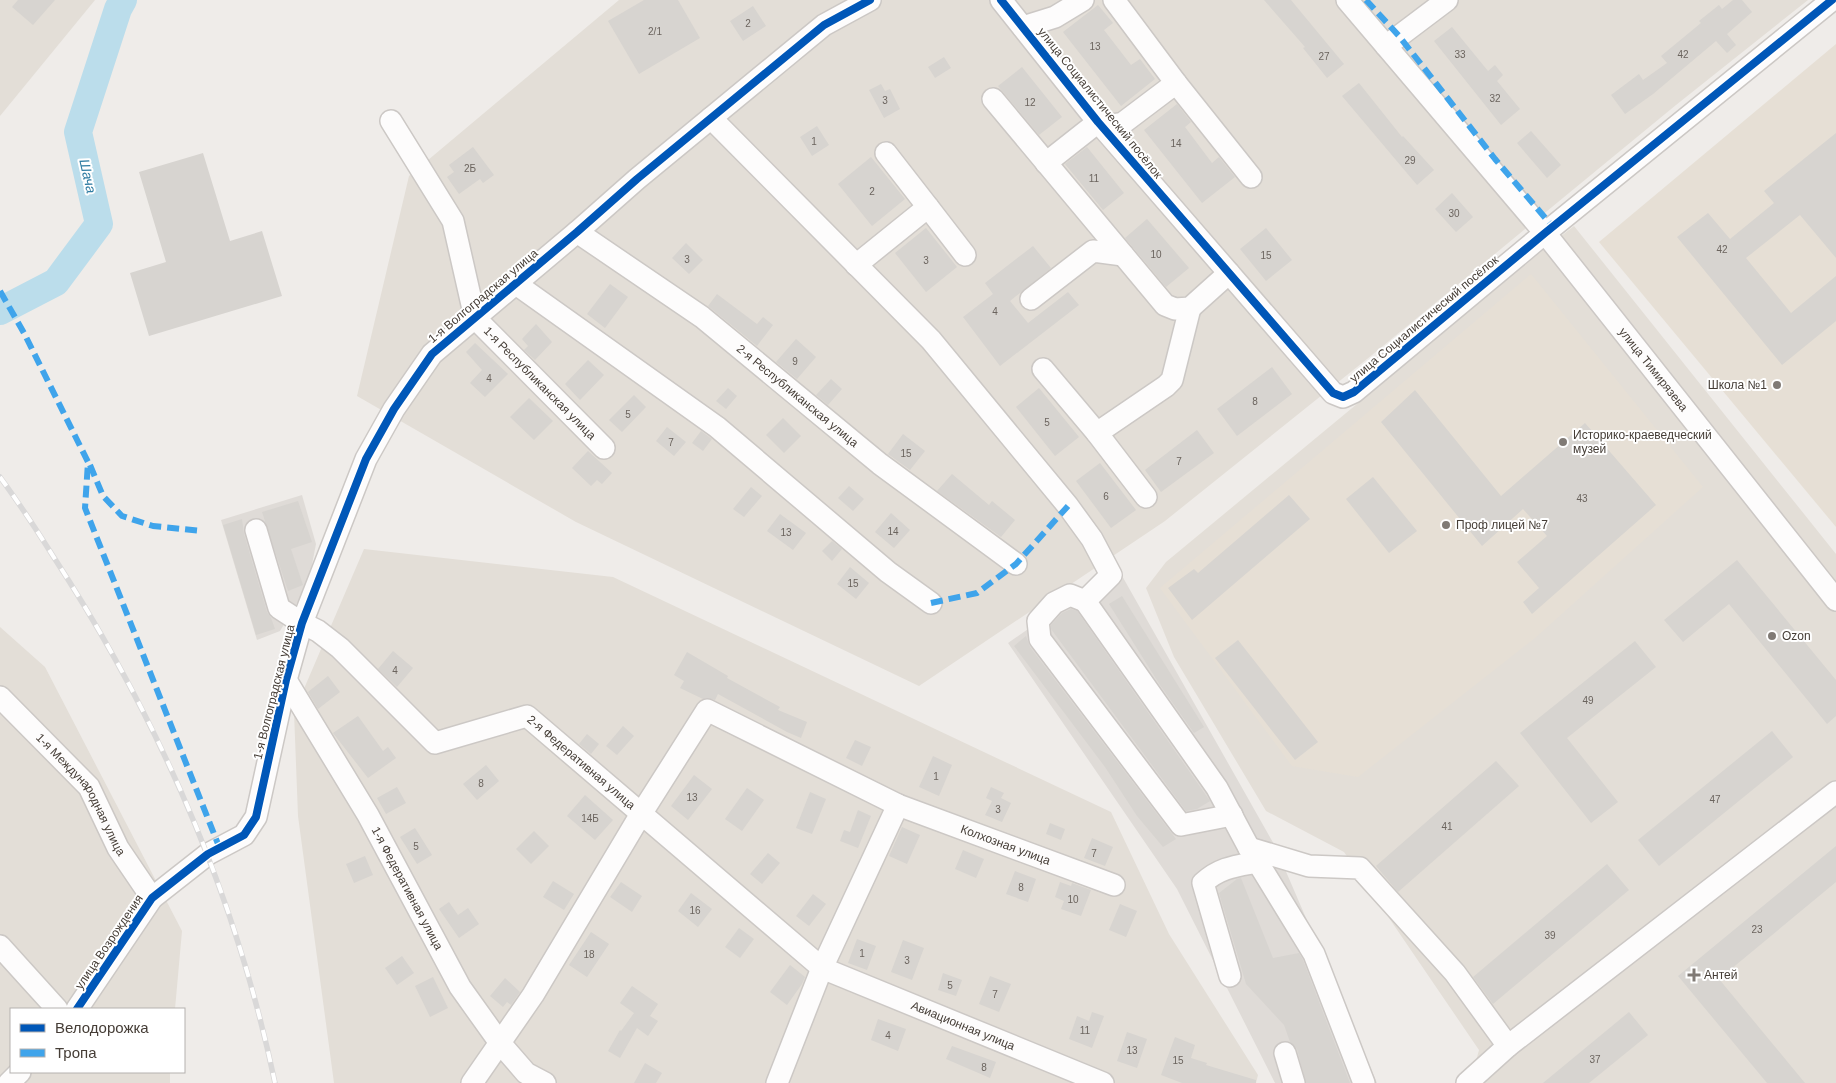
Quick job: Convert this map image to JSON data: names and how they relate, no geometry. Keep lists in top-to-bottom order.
{
  "streets": {
    "street": [
      "улица Социалистический посёлок",
      "1-я Волгоградская улица",
      "улица Тимирязева",
      "1-я Республиканская улица",
      "2-я Республиканская улица",
      "2-я Федеративная улица",
      "1-я Международная улица",
      "Колхозная улица",
      "1-я Федеративная улица",
      "улица Возрождения",
      "Авиационная улица"
    ]
  },
  "crossings": [
    ["улица Социалистический посёлок", "улица Тимирязева"],
    ["1-я Волгоградская улица", "1-я Республиканская улица"],
    ["1-я Волгоградская улица", "2-я Республиканская улица"],
    ["1-я Волгоградская улица", "2-я Федеративная улица"],
    ["1-я Волгоградская улица", "1-я Федеративная улица"],
    ["1-я Волгоградская улица", "улица Возрождения"],
    ["2-я Федеративная улица", "Авиационная улица"],
    ["1-я Международная улица", "улица Возрождения"]
  ],
  "water": ["Шача"],
  "places": {
    "other": [
      "Школа №1",
      "Историко-краеведческий музей",
      "Проф лицей №7",
      "Ozon"
    ],
    "health": ["Антей"]
  },
  "house_numbers": [
    "2",
    "2/1",
    "13",
    "33",
    "42",
    "27",
    "32",
    "3",
    "12",
    "1",
    "14",
    "29",
    "2Б",
    "11",
    "2",
    "30",
    "42",
    "10",
    "15",
    "3",
    "3",
    "4",
    "9",
    "4",
    "8",
    "5",
    "5",
    "7",
    "15",
    "7",
    "6",
    "43",
    "14",
    "13",
    "15",
    "4",
    "49",
    "1",
    "8",
    "13",
    "47",
    "3",
    "14Б",
    "41",
    "5",
    "7",
    "8",
    "10",
    "16",
    "23",
    "39",
    "1",
    "18",
    "3",
    "5",
    "7",
    "11",
    "4",
    "13",
    "37",
    "15",
    "8"
  ],
  "legend": ["Велодорожка", "Тропа"]
}
